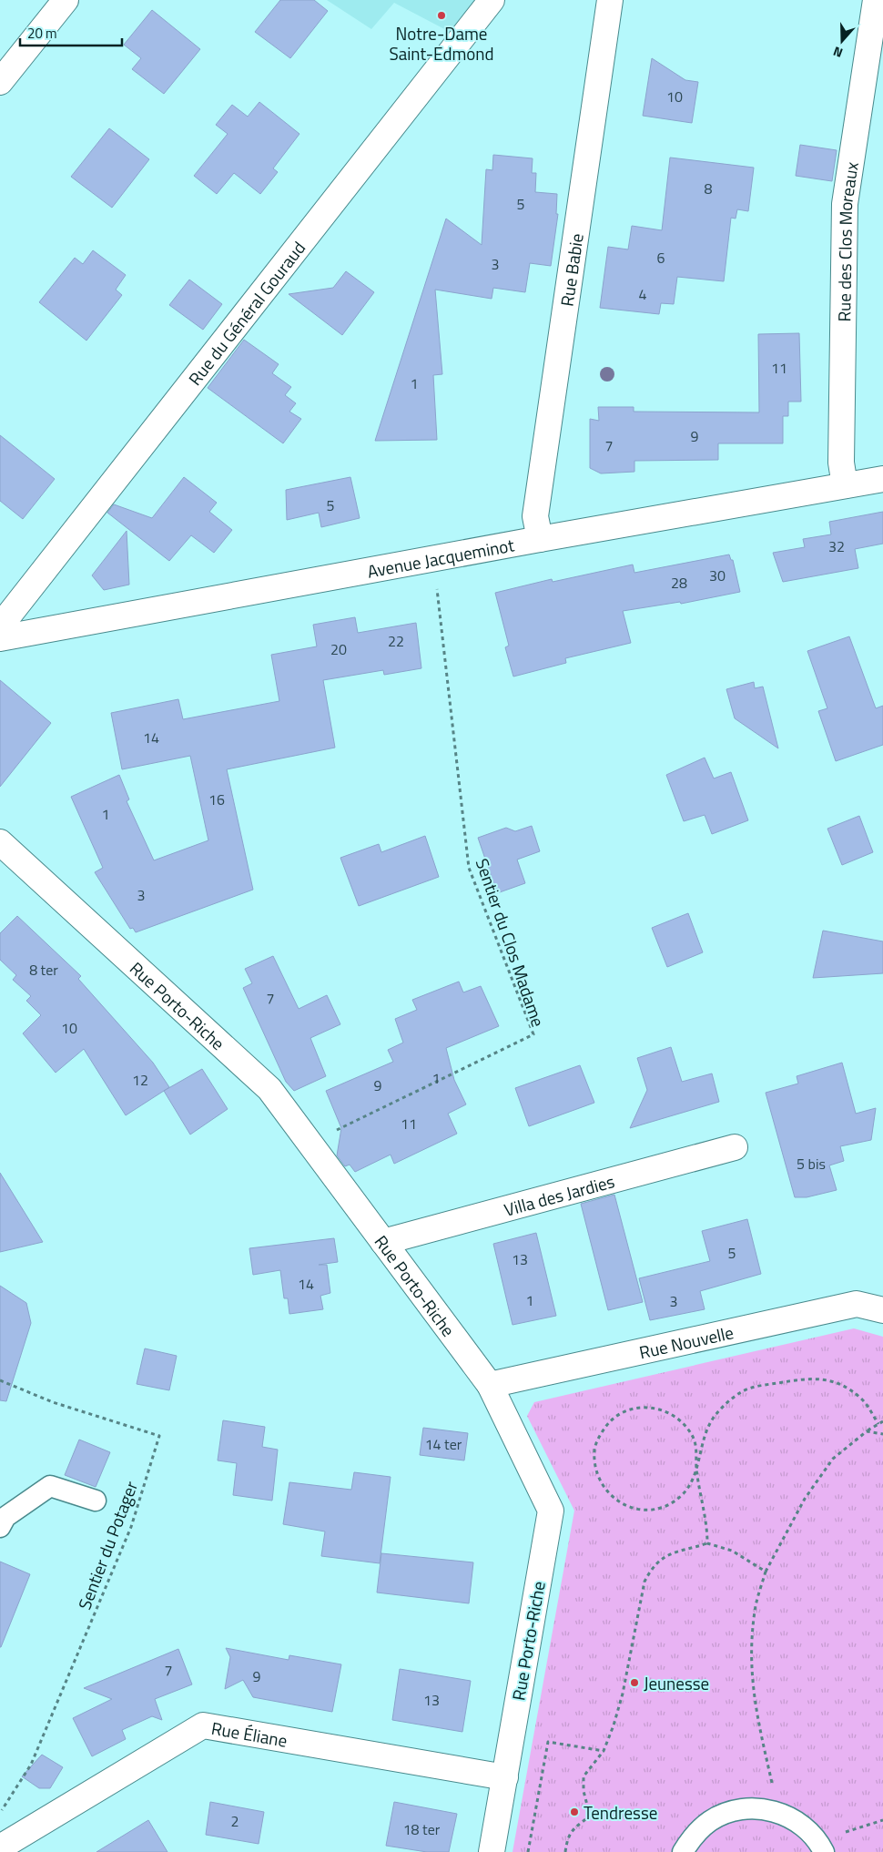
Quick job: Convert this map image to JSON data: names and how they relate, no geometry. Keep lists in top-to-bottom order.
{
  "streets": {
    "street": [
      "Rue des Clos Moreaux",
      "Rue Babie",
      "Rue du Général Gouraud",
      "Avenue Jacqueminot",
      "Rue Porto-Riche",
      "Villa des Jardies",
      "Rue Nouvelle",
      "Rue Éliane"
    ],
    "path": ["Sentier du Clos Madame", "Sentier du Potager"]
  },
  "crossings": [
    ["Rue des Clos Moreaux", "Avenue Jacqueminot"],
    ["Rue Babie", "Avenue Jacqueminot"],
    ["Avenue Jacqueminot", "Sentier du Clos Madame"],
    ["Sentier du Clos Madame", "Rue Porto-Riche"],
    ["Rue Porto-Riche", "Villa des Jardies"],
    ["Rue Porto-Riche", "Rue Nouvelle"],
    ["Rue Porto-Riche", "Rue Éliane"]
  ],
  "places": ["Notre-Dame Saint-Edmond", "Jeunesse", "Tendresse"],
  "house_numbers": [
    "10",
    "8",
    "5",
    "6",
    "3",
    "4",
    "11",
    "1",
    "9",
    "7",
    "5",
    "32",
    "30",
    "28",
    "22",
    "20",
    "14",
    "16",
    "1",
    "3",
    "8 ter",
    "7",
    "10",
    "1",
    "12",
    "9",
    "11",
    "5 bis",
    "5",
    "13",
    "14",
    "1",
    "3",
    "14 ter",
    "7",
    "9",
    "13",
    "2",
    "18 ter"
  ],
  "scale_bar": "20 m",
  "north": "bottom"
}
